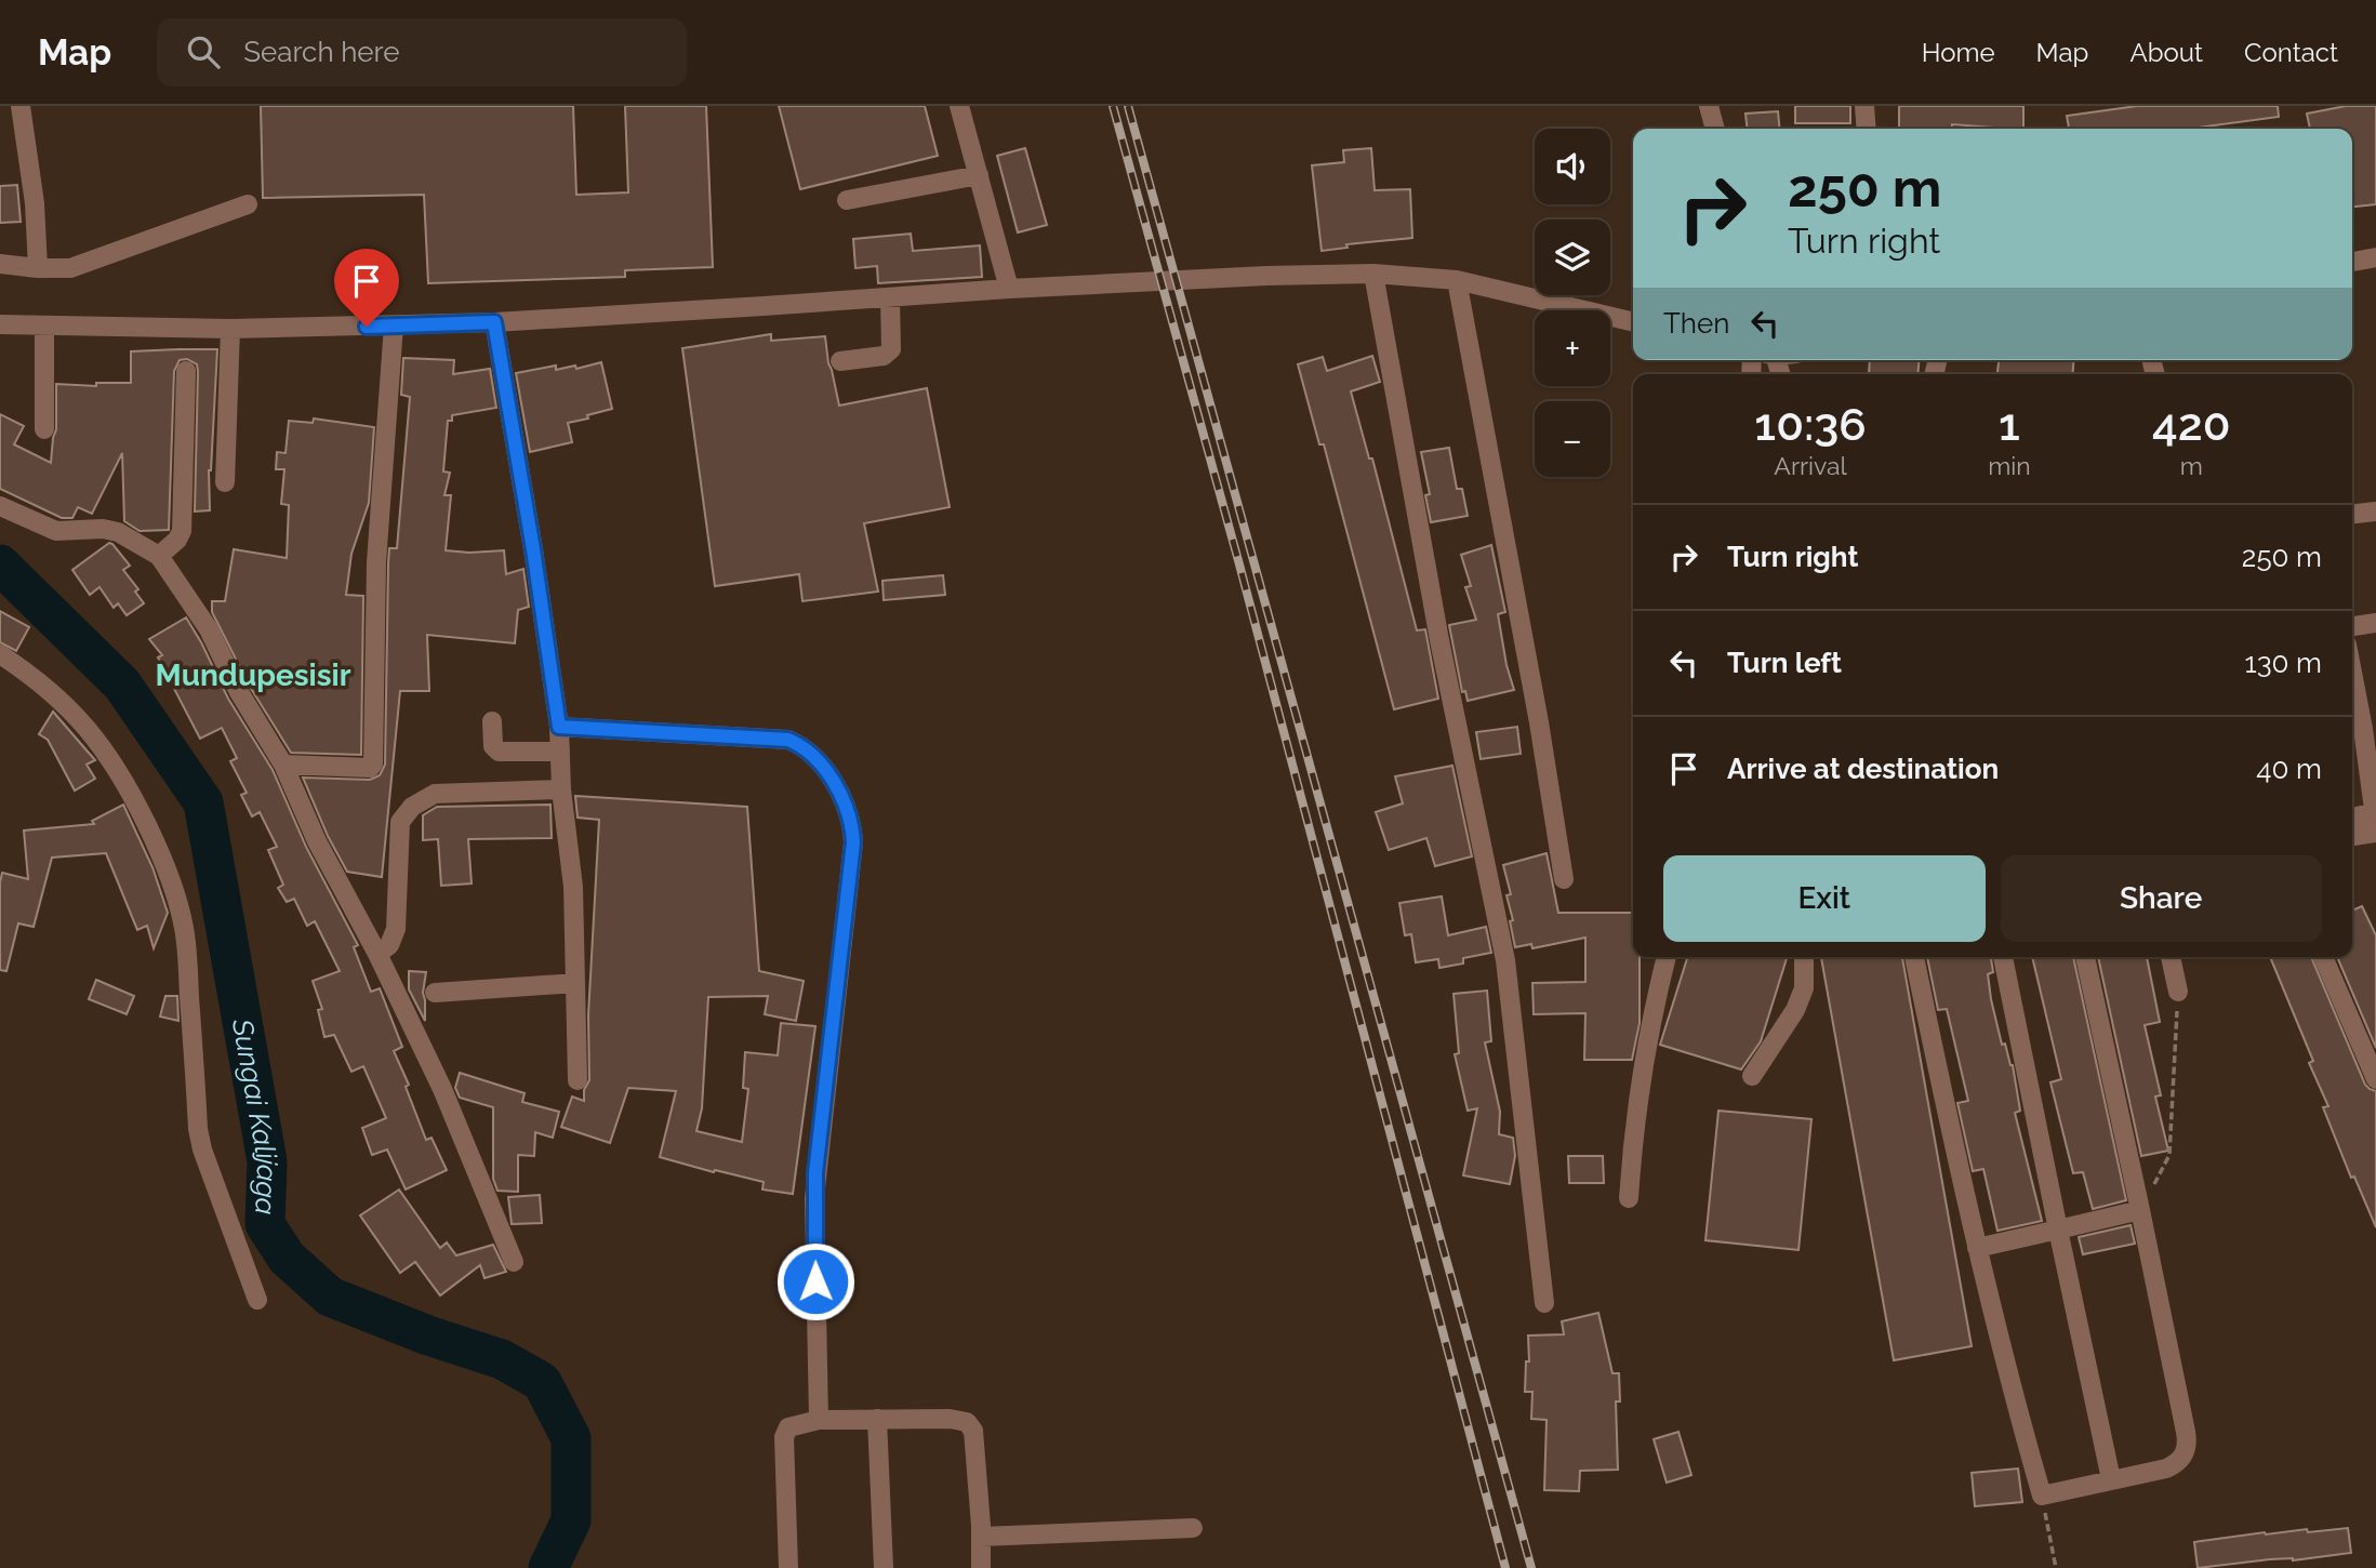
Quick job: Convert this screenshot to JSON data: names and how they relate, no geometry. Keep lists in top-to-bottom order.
{
  "districts": ["Mundupesisir"],
  "water": ["Sungai Kalijaga"],
  "page": {
    "header": "Map",
    "search": "Search here",
    "nav": [
      "Home",
      "Map",
      "About",
      "Contact"
    ],
    "map_buttons": ["+", "−"],
    "turn": ["250 m", "Turn right"],
    "then": "Then",
    "eta": [
      "10:36",
      "Arrival",
      "1",
      "min",
      "420",
      "m"
    ],
    "list": [
      {
        "name": "Turn right",
        "value": "250 m"
      },
      {
        "name": "Turn left",
        "value": "130 m"
      },
      {
        "name": "Arrive at destination",
        "value": "40 m"
      }
    ],
    "buttons": ["Exit", "Share"]
  }
}
